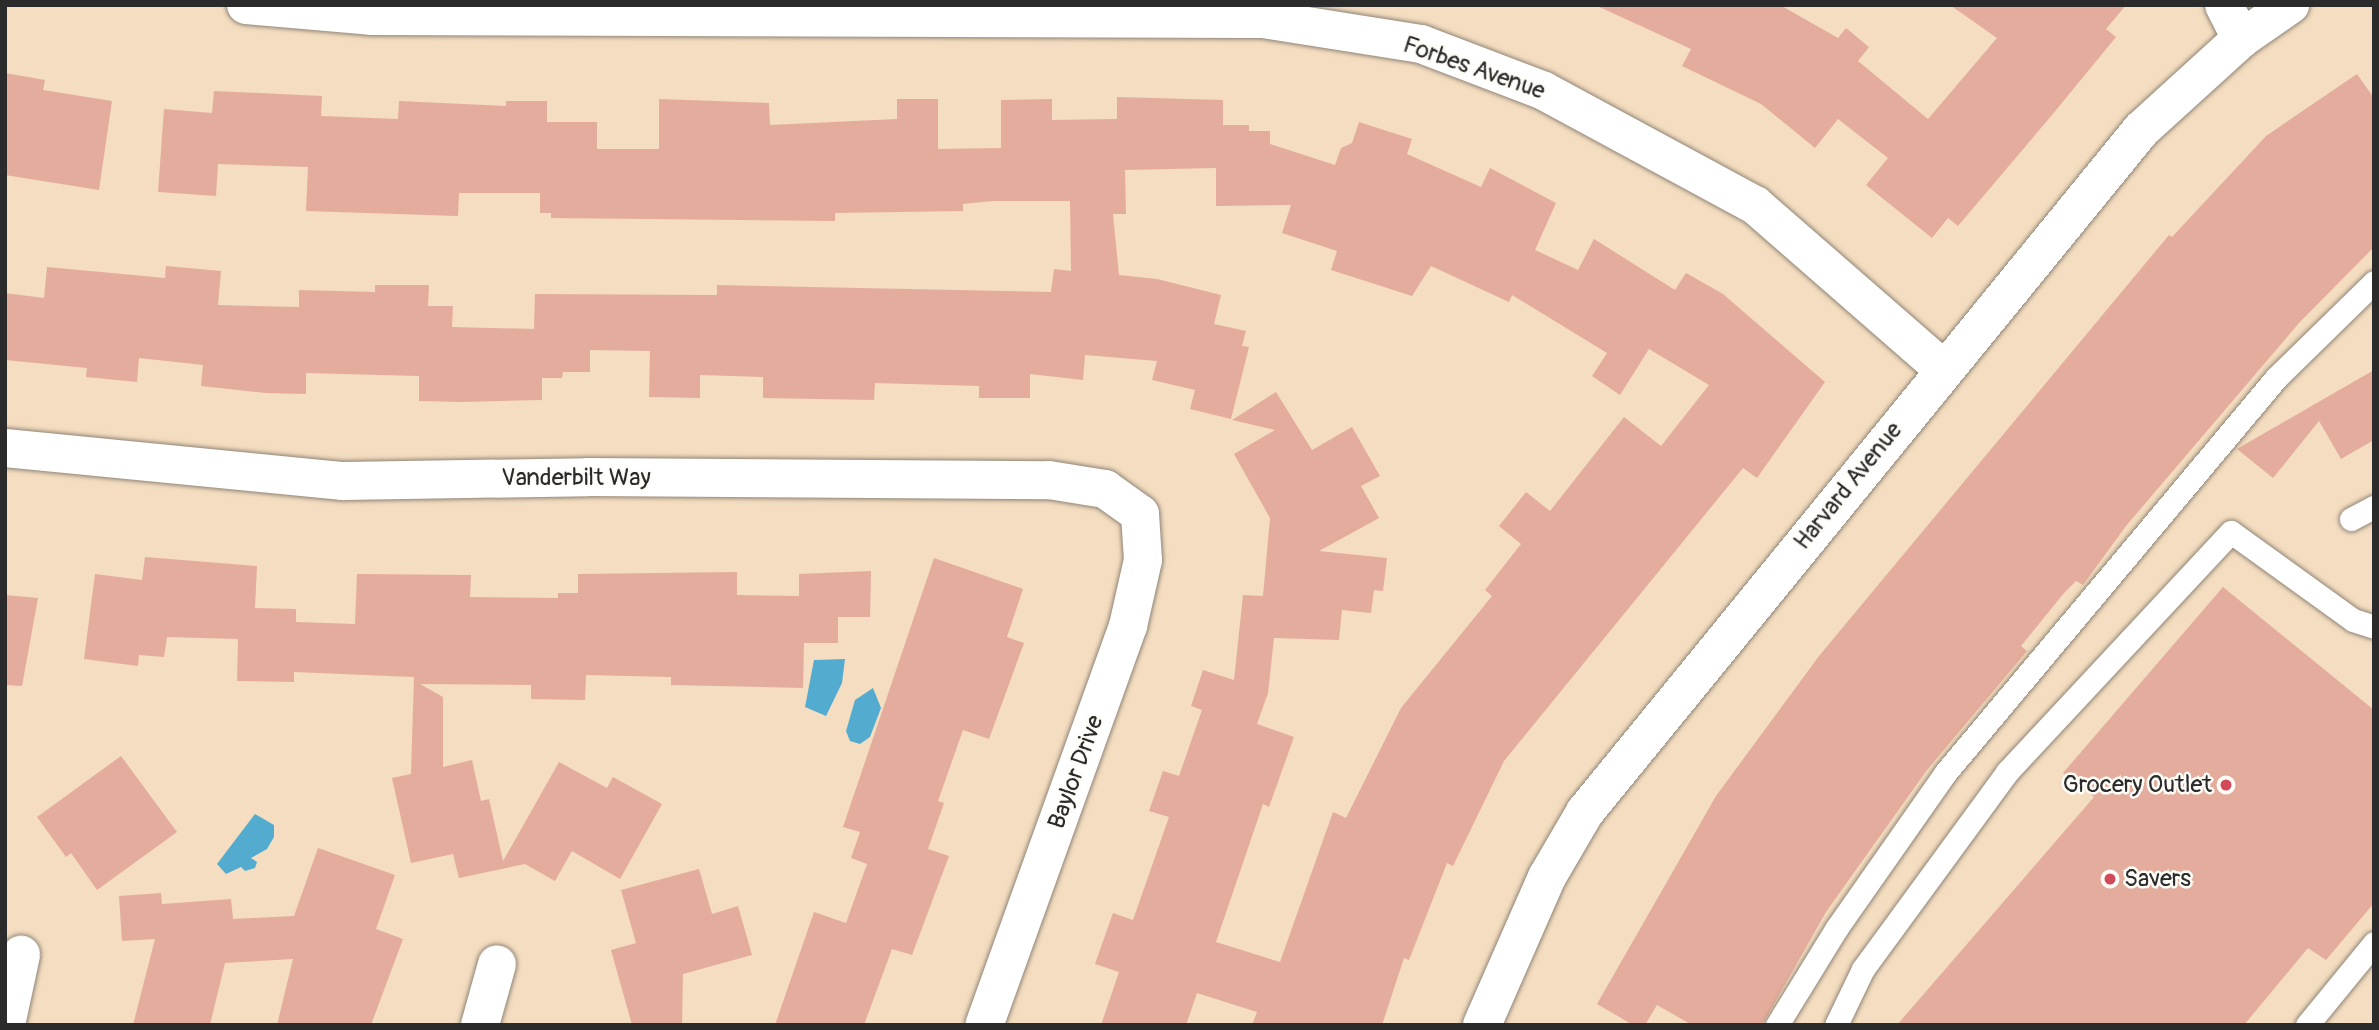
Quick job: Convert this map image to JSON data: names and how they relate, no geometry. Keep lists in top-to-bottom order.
{
  "streets": {
    "street": [
      "Forbes Avenue",
      "Vanderbilt Way",
      "Harvard Avenue",
      "Baylor Drive"
    ]
  },
  "crossings": [
    ["Forbes Avenue", "Harvard Avenue"],
    ["Vanderbilt Way", "Baylor Drive"]
  ],
  "places": ["Grocery Outlet", "Savers"]
}
